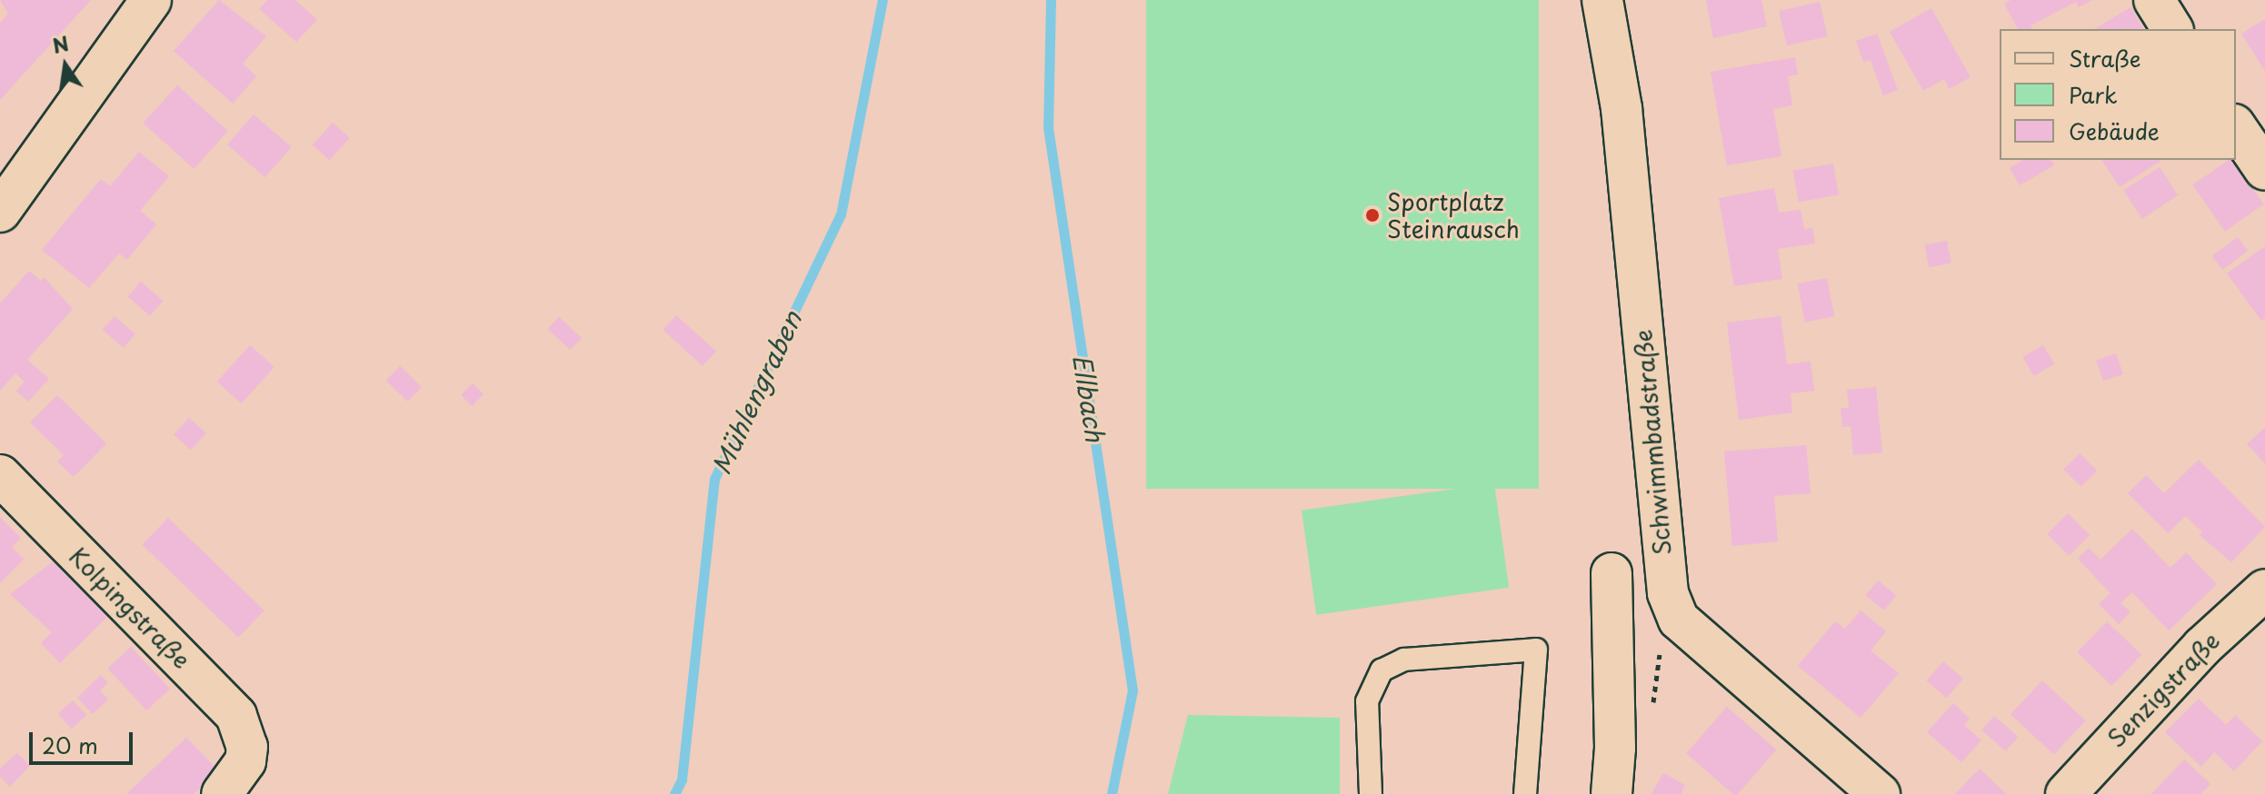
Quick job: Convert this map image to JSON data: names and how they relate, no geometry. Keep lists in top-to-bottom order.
{
  "streets": {
    "street": ["Schwimmbadstraße", "Kolpingstraße", "Senzigstraße"]
  },
  "water": ["Mühlengraben", "Ellbach"],
  "places": ["Sportplatz Steinrausch"],
  "legend": ["Straße", "Park", "Gebäude"],
  "scale_bar": "20 m",
  "north": "top"
}
